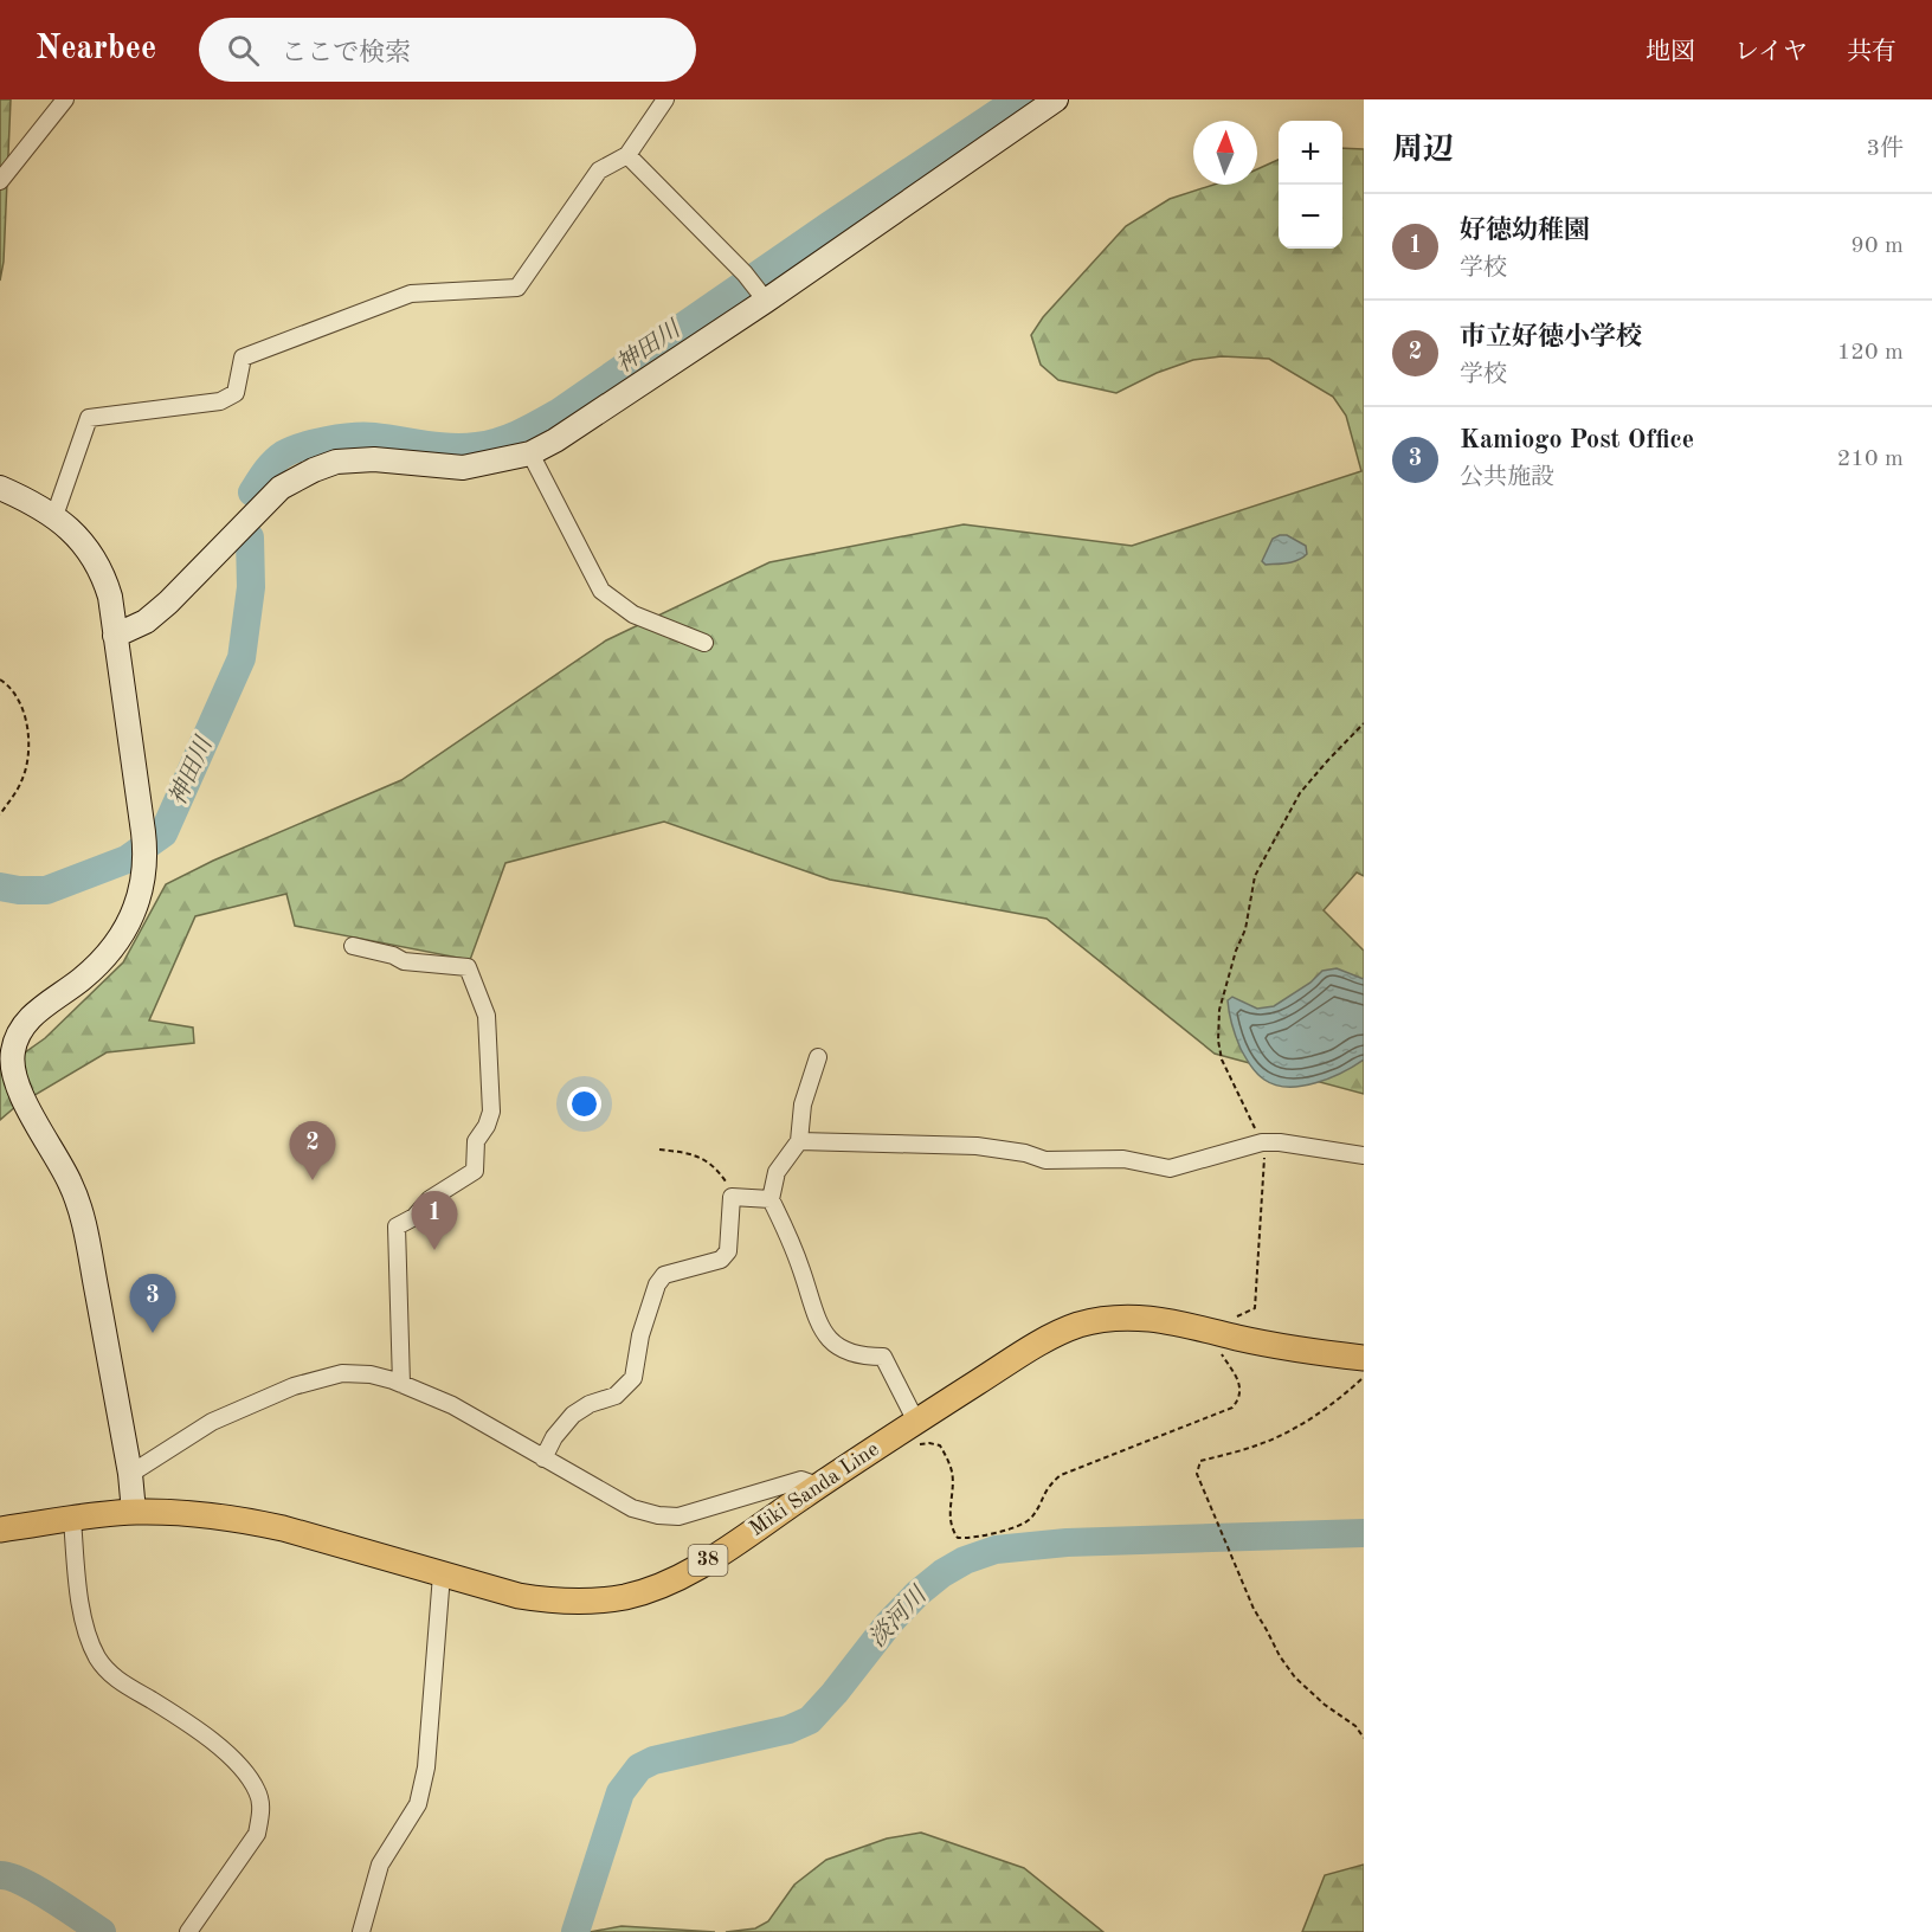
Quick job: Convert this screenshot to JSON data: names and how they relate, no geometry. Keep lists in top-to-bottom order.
{
  "streets": {
    "main road": ["Miki Sanda Line", "38"]
  },
  "water": ["神田川", "淡河川"],
  "north": "top",
  "page": {
    "header": "Nearbee",
    "search": "ここで検索",
    "nav": ["地図", "レイヤ", "共有"],
    "heading": ["周辺", "3件"],
    "map_buttons": ["+", "−"],
    "list": [
      {
        "mark": "1",
        "name": "好徳幼稚園",
        "note": "学校",
        "value": "90 m"
      },
      {
        "mark": "2",
        "name": "市立好徳小学校",
        "note": "学校",
        "value": "120 m"
      },
      {
        "mark": "3",
        "name": "Kamiogo Post Office",
        "note": "公共施設",
        "value": "210 m"
      }
    ],
    "pins": ["2", "1", "3"]
  }
}
